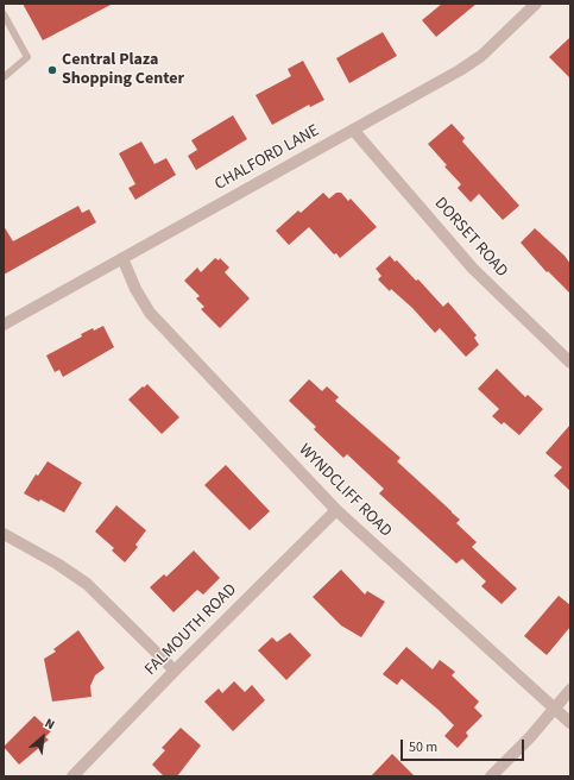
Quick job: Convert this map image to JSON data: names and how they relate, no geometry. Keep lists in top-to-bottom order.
{
  "streets": {
    "street": [
      "CHALFORD LANE",
      "DORSET ROAD",
      "WYNDCLIFF ROAD",
      "FALMOUTH ROAD"
    ]
  },
  "crossings": [
    ["CHALFORD LANE", "DORSET ROAD"],
    ["CHALFORD LANE", "WYNDCLIFF ROAD"],
    ["WYNDCLIFF ROAD", "FALMOUTH ROAD"]
  ],
  "places": ["Central Plaza Shopping Center"],
  "scale_bar": "50 m",
  "north": "top right"
}
